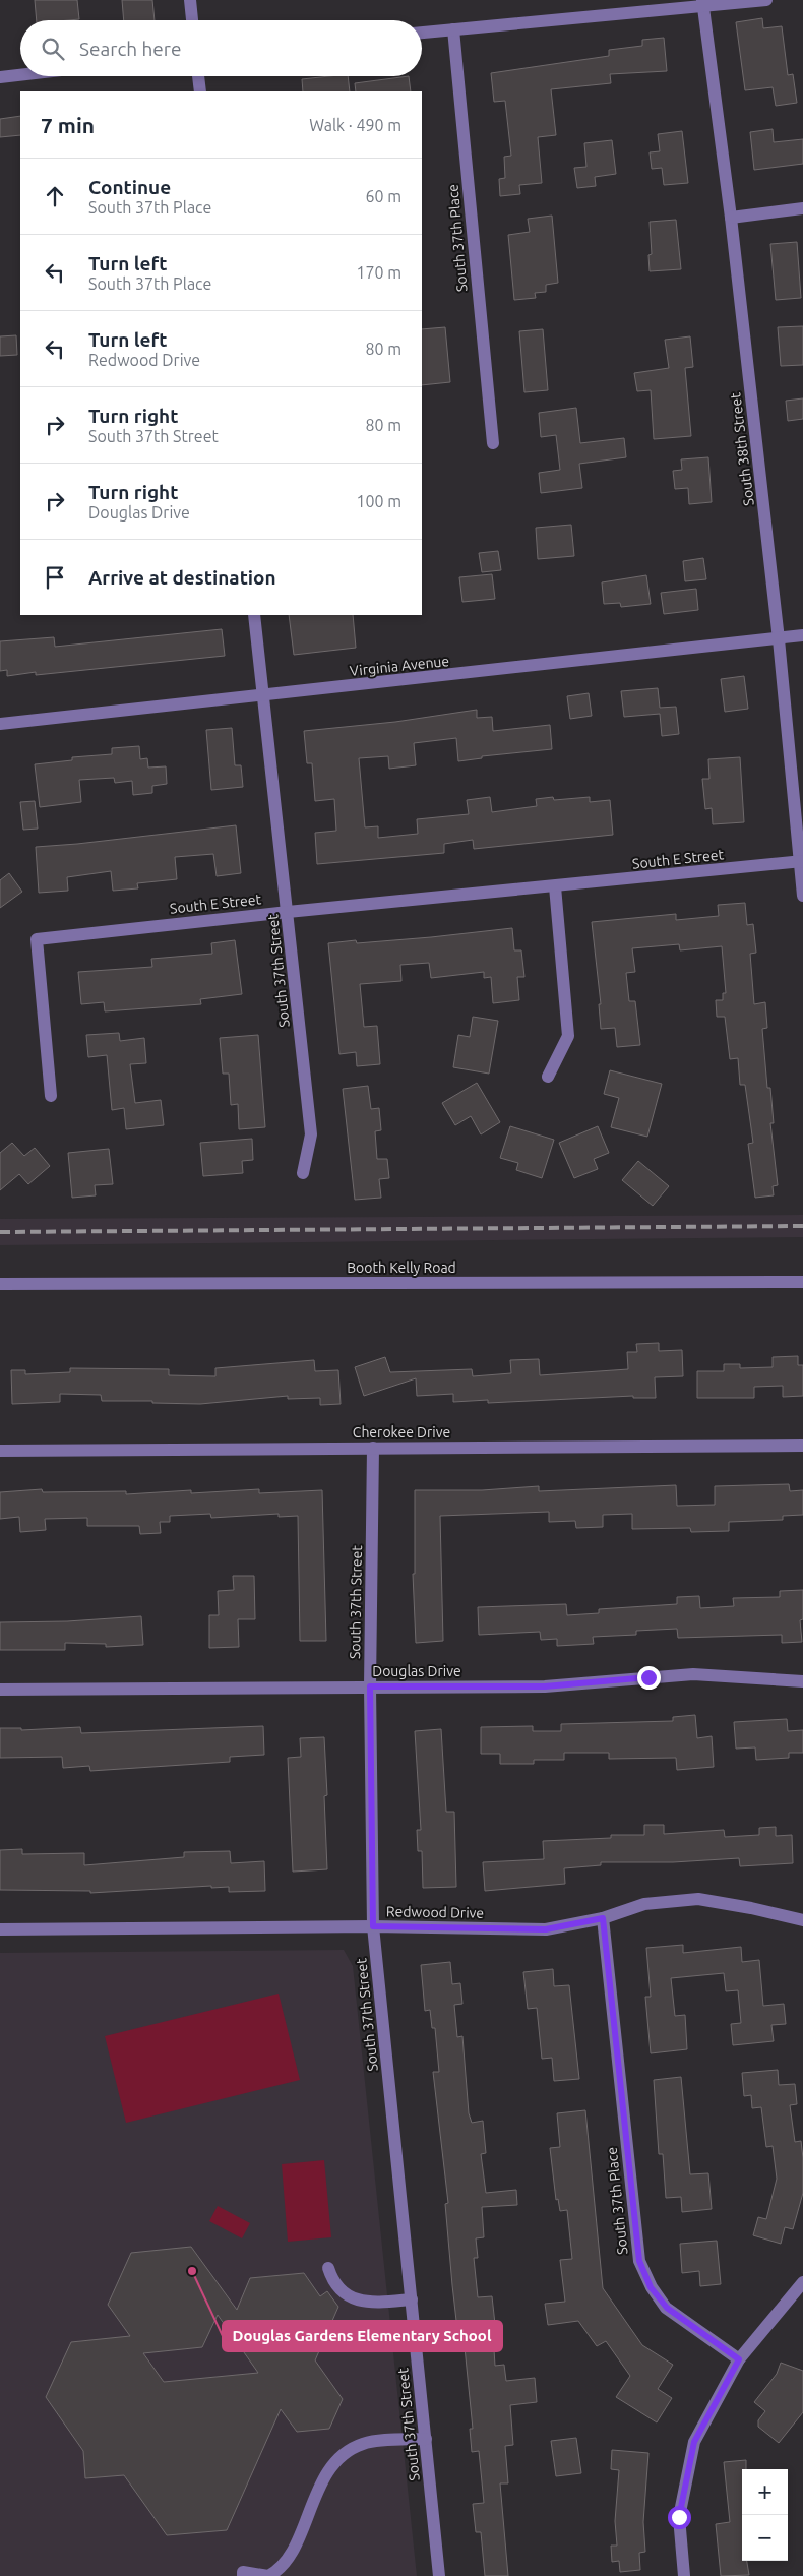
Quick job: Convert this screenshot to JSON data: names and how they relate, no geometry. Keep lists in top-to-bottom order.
{
  "streets": {
    "street": [
      "South 37th Place",
      "South 38th Street",
      "Virginia Avenue",
      "South E Street",
      "South 37th Street",
      "Booth Kelly Road",
      "Cherokee Drive",
      "Douglas Drive",
      "Redwood Drive"
    ]
  },
  "crossings": [
    ["South 37th Place", "Redwood Drive"],
    ["South 38th Street", "Virginia Avenue"],
    ["South 38th Street", "South E Street"],
    ["Virginia Avenue", "South 37th Street"],
    ["South E Street", "South 37th Street"],
    ["South 37th Street", "Cherokee Drive"],
    ["South 37th Street", "Douglas Drive"],
    ["South 37th Street", "Redwood Drive"]
  ],
  "places": ["Douglas Gardens Elementary School"],
  "page": {
    "search": "Search here",
    "heading": ["7 min", "Walk · 490 m"],
    "list": [
      ["Continue", "South 37th Place", "60 m"],
      ["Turn left", "South 37th Place", "170 m"],
      ["Turn left", "Redwood Drive", "80 m"],
      ["Turn right", "South 37th Street", "80 m"],
      ["Turn right", "Douglas Drive", "100 m"],
      "Arrive at destination"
    ],
    "map_buttons": ["+", "−"]
  }
}
